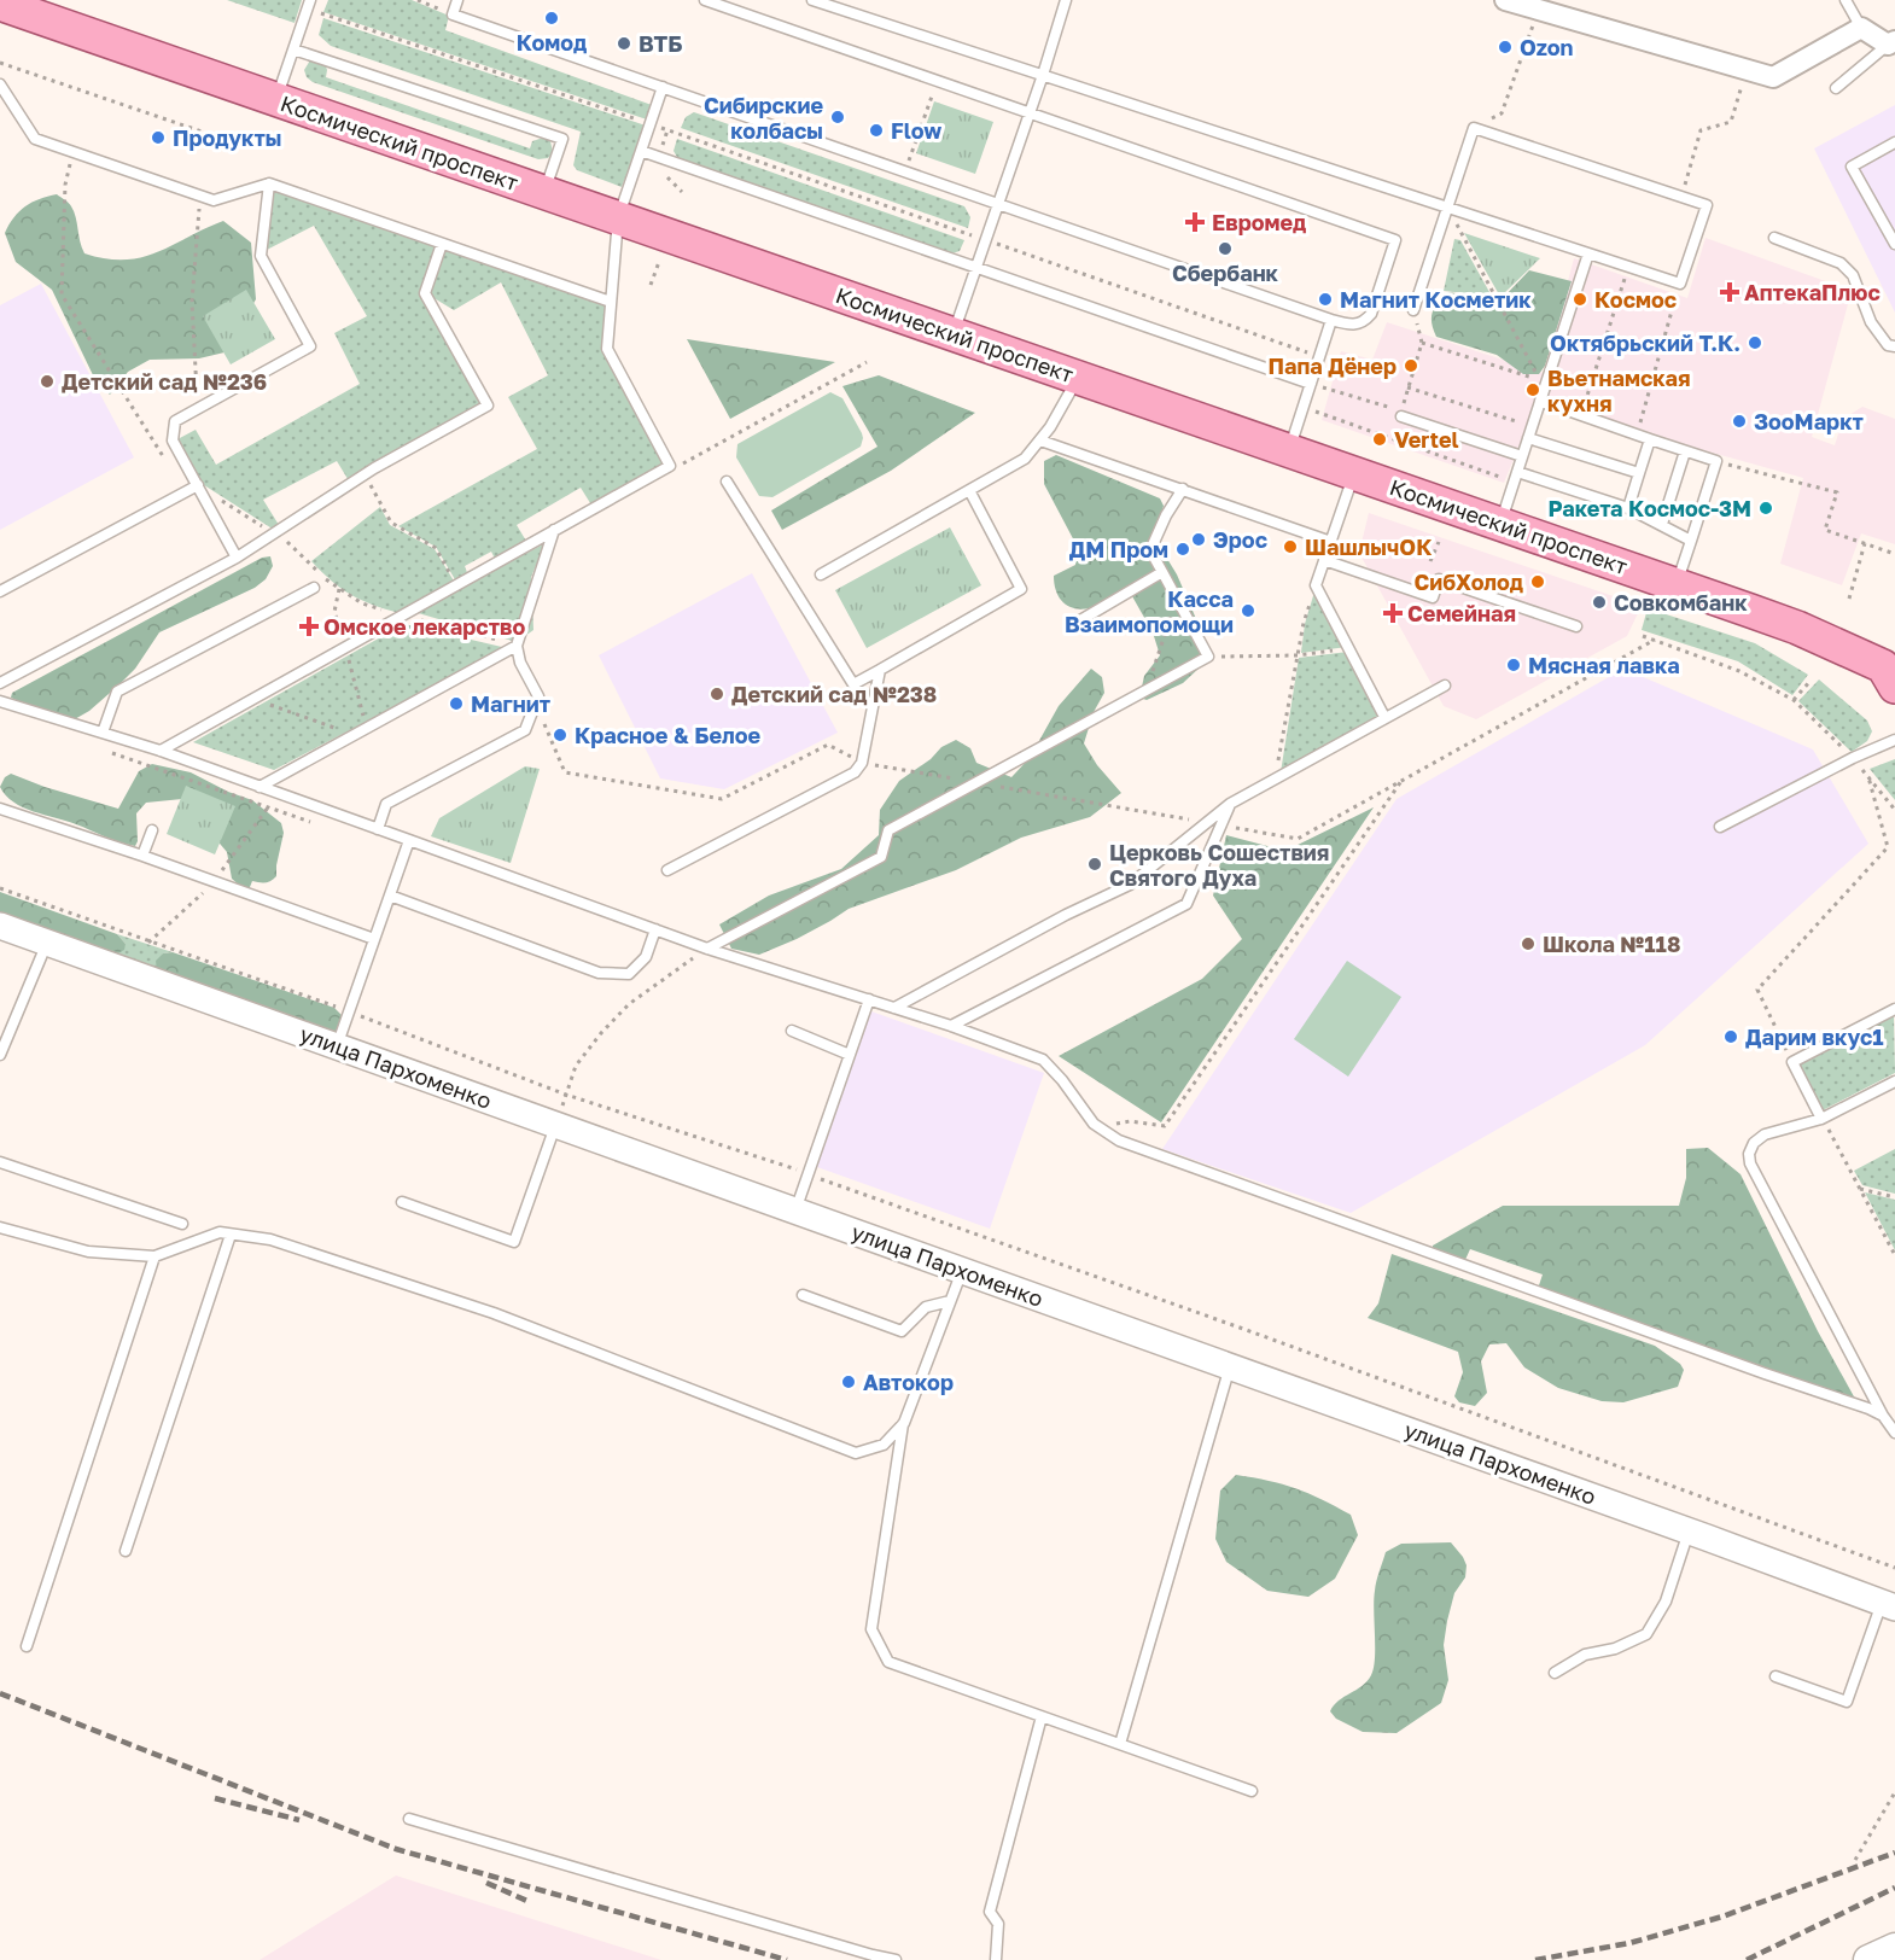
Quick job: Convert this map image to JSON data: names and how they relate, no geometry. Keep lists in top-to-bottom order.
{
  "streets": {
    "main road": ["Космический проспект"],
    "street": ["улица Пархоменко"]
  },
  "places": {
    "other": [
      "Комод",
      "ВТБ",
      "Ozon",
      "Сибирские колбасы",
      "Flow",
      "Продукты",
      "Сбербанк",
      "Магнит Косметик",
      "Космос",
      "Октябрьский Т.К.",
      "Папа Дёнер",
      "Детский сад №236",
      "Вьетнамская кухня",
      "ЗооМаркт",
      "Vertel",
      "Ракета Космос-3М",
      "Эрос",
      "ШашлычОК",
      "ДМ Пром",
      "СибХолод",
      "Совкомбанк",
      "Касса Взаимопомощи",
      "Мясная лавка",
      "Детский сад №238",
      "Магнит",
      "Красное & Белое",
      "Церковь Сошествия Святого Духа",
      "Школа №118",
      "Дарим вкус1",
      "Автокор"
    ],
    "health": [
      "Евромед",
      "АптекаПлюс",
      "Семейная",
      "Омское лекарство"
    ]
  }
}
